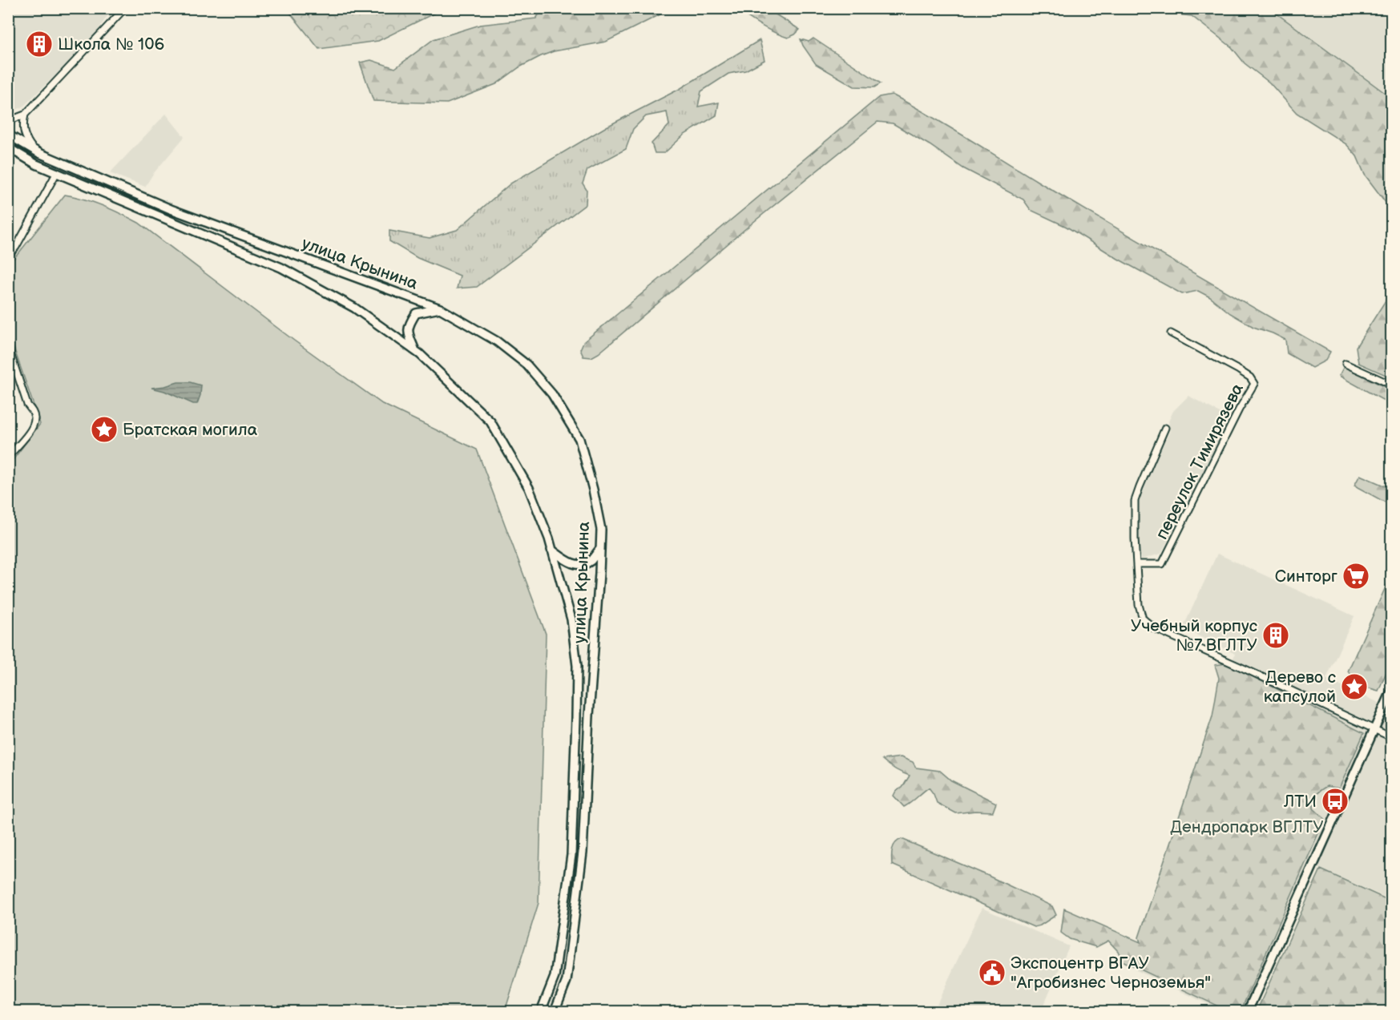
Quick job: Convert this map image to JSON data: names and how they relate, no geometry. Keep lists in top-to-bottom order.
{
  "streets": {
    "main road": ["улица Крынина"],
    "street": ["переулок Тимирязева"]
  },
  "parks": ["Дендропарк ВГЛТУ"],
  "places": {
    "building": ["Школа № 106", "Учебный корпус №7 ВГЛТУ"],
    "place": ["Братская могила", "Дерево с капсулой"],
    "supermarket": ["Синторг"],
    "bus stop": ["ЛТИ"],
    "public building": ["Экспоцентр ВГАУ \"Агробизнес Черноземья\""]
  }
}
